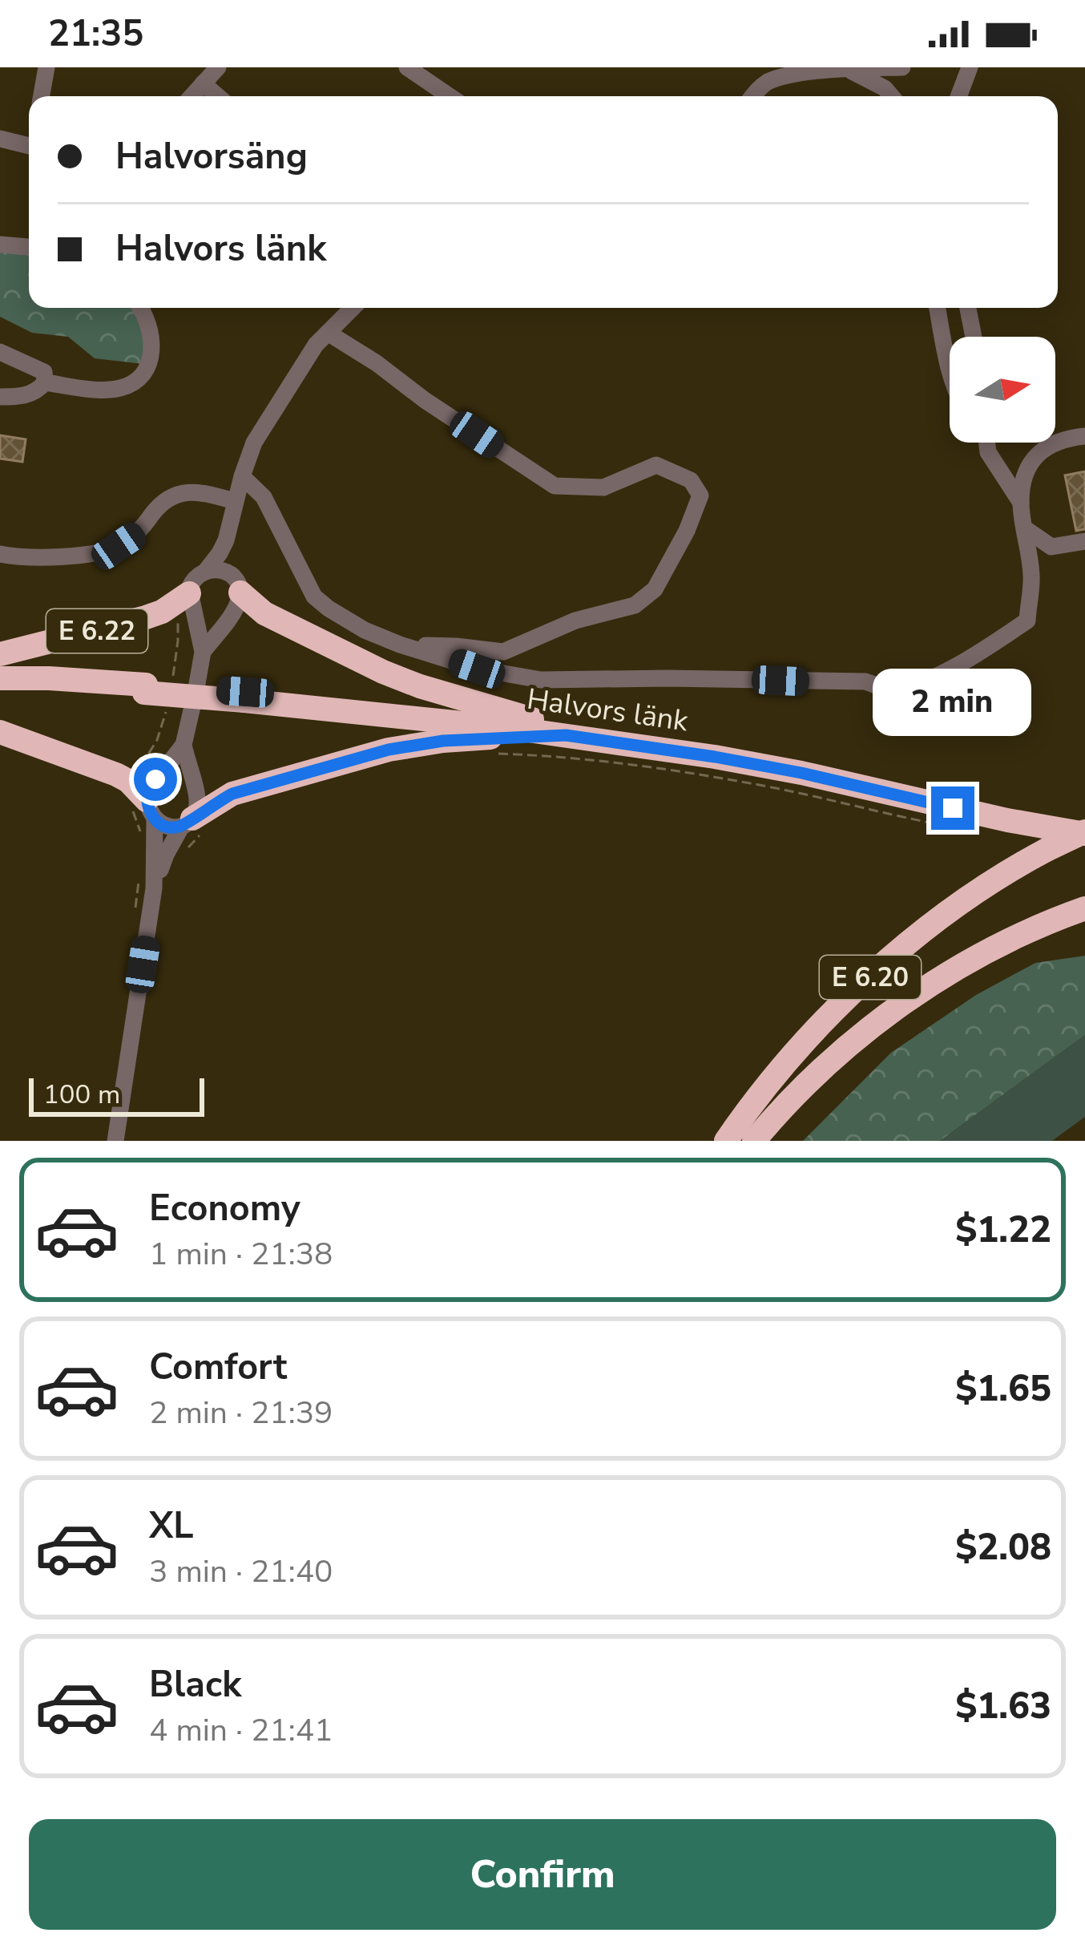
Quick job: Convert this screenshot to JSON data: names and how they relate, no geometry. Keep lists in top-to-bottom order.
{
  "streets": {
    "highway": ["E 6.22", "Halvors länk", "E 6.20"]
  },
  "crossings": [
    ["E 6.22", "Halvors länk"],
    ["Halvors länk", "E 6.20"]
  ],
  "scale_bar": "100 m",
  "north": "right",
  "page": {
    "status": "21:35",
    "banner": ["Halvorsäng", "Halvors länk"],
    "bubble": "2 min",
    "scale": "100 m",
    "list": [
      {
        "name": "Economy",
        "note": "1 min · 21:38",
        "value": "$1.22"
      },
      {
        "name": "Comfort",
        "note": "2 min · 21:39",
        "value": "$1.65"
      },
      {
        "name": "XL",
        "note": "3 min · 21:40",
        "value": "$2.08"
      },
      {
        "name": "Black",
        "note": "4 min · 21:41",
        "value": "$1.63"
      }
    ],
    "buttons": "Confirm"
  }
}
